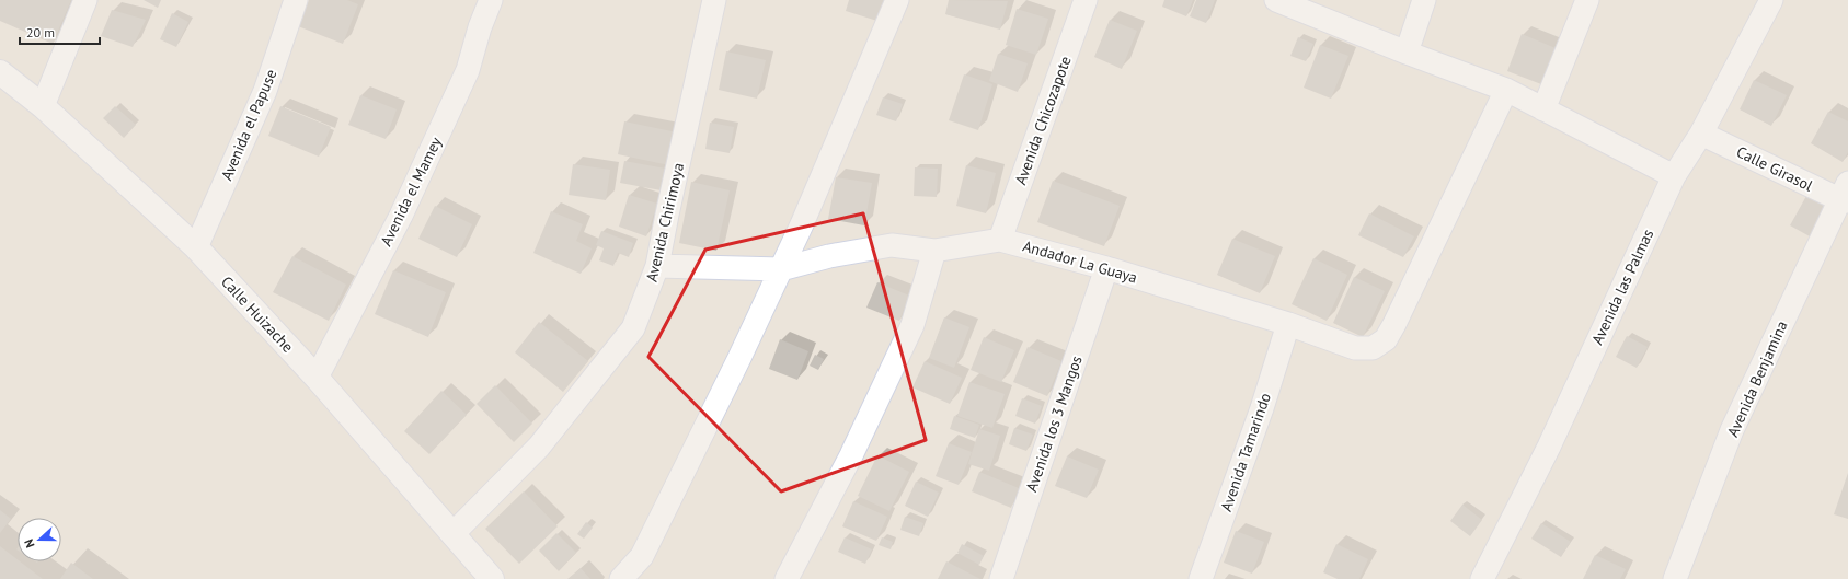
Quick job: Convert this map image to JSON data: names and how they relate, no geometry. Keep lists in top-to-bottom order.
{
  "streets": {
    "street": [
      "Avenida Chicozapote",
      "Avenida el Papuse",
      "Calle Girasol",
      "Avenida el Mamey",
      "Avenida Chirimoya",
      "Andador La Guaya",
      "Avenida las Palmas",
      "Calle Huizache",
      "Avenida Benjamina",
      "Avenida los 3 Mangos",
      "Avenida Tamarindo"
    ]
  },
  "crossings": [
    ["Avenida Chicozapote", "Andador La Guaya"],
    ["Avenida el Papuse", "Calle Huizache"],
    ["Calle Girasol", "Avenida las Palmas"],
    ["Calle Girasol", "Avenida Benjamina"],
    ["Avenida el Mamey", "Calle Huizache"],
    ["Avenida Chirimoya", "Andador La Guaya"],
    ["Avenida Chirimoya", "Calle Huizache"],
    ["Andador La Guaya", "Avenida los 3 Mangos"],
    ["Andador La Guaya", "Avenida Tamarindo"]
  ],
  "scale_bar": "20 m",
  "north": "left"
}
